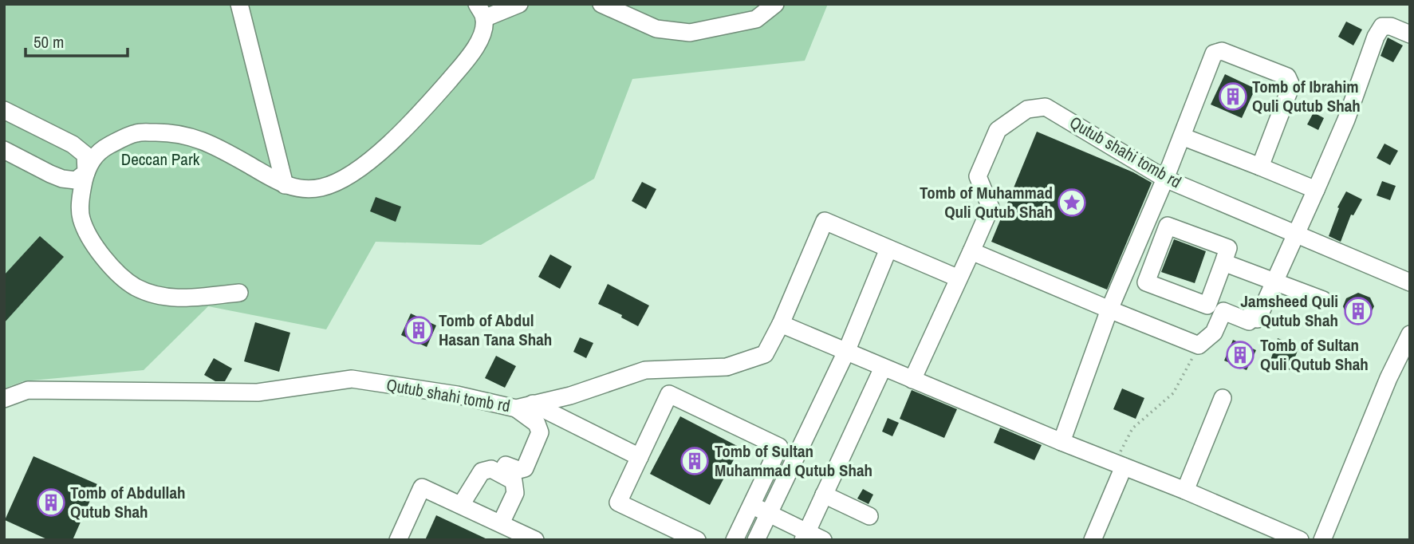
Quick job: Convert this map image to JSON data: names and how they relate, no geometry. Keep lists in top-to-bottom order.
{
  "streets": {
    "lane": ["Qutub shahi tomb rd"]
  },
  "parks": ["Deccan Park"],
  "places": {
    "building": [
      "Tomb of Ibrahim Quli Qutub Shah",
      "Jamsheed Quli Qutub Shah",
      "Tomb of Abdul Hasan Tana Shah",
      "Tomb of Sultan Quli Qutub Shah",
      "Tomb of Sultan Muhammad Qutub Shah",
      "Tomb of Abdullah Qutub Shah"
    ],
    "place": ["Tomb of Muhammad Quli Qutub Shah"]
  },
  "scale_bar": "50 m"
}
